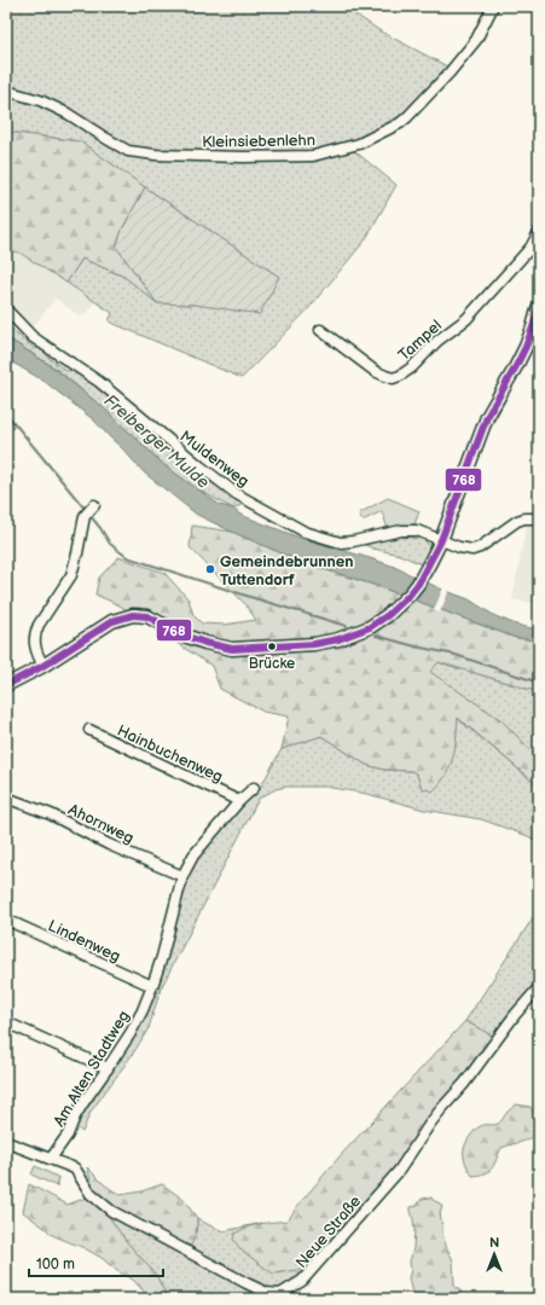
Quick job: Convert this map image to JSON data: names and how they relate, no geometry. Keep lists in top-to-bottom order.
{
  "streets": {
    "street": [
      "Kleinsiebenlehn",
      "Tampel",
      "Muldenweg",
      "Hainbuchenweg",
      "Ahornweg",
      "Lindenweg",
      "Am Alten Stadtweg",
      "Neue Straße"
    ]
  },
  "crossings": [
    ["Hainbuchenweg", "Am Alten Stadtweg"],
    ["Ahornweg", "Am Alten Stadtweg"],
    ["Lindenweg", "Am Alten Stadtweg"],
    ["Am Alten Stadtweg", "Neue Straße"]
  ],
  "water": ["Freiberger Mulde"],
  "places": ["Gemeindebrunnen Tuttendorf", "Brücke"],
  "lines": ["transit line 768"],
  "scale_bar": "100 m",
  "north": "top"
}
